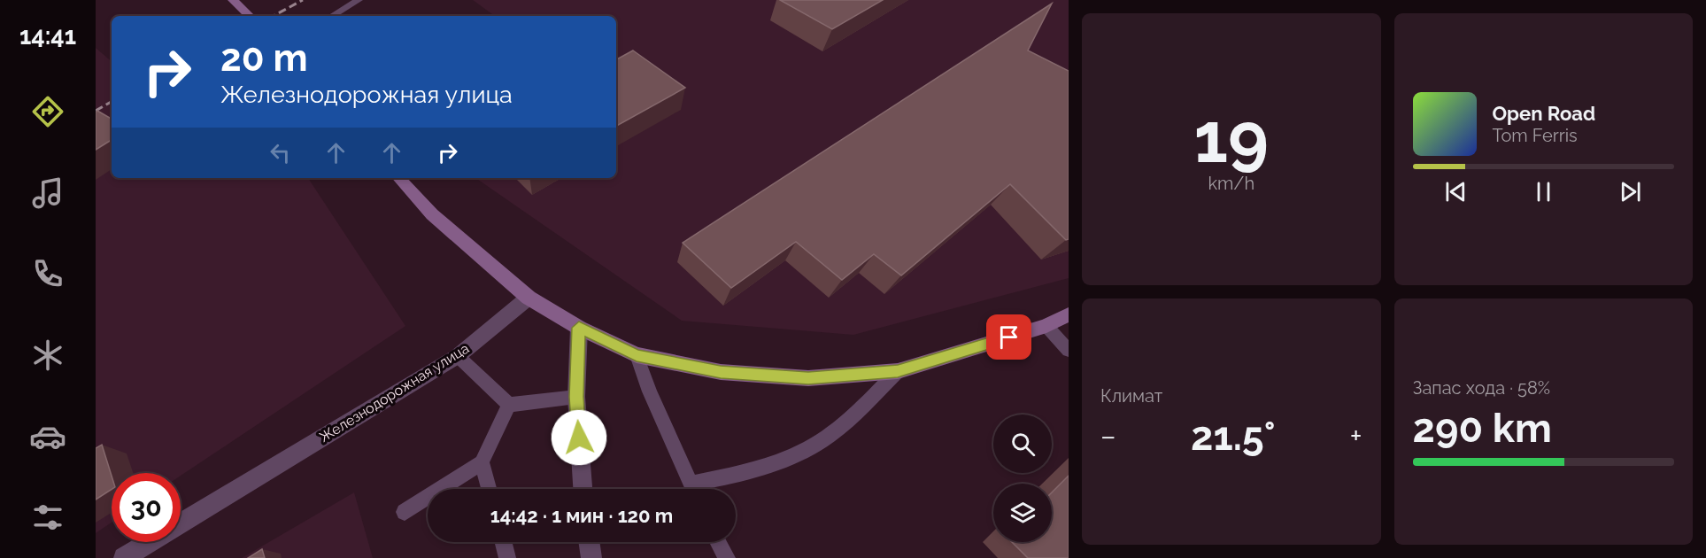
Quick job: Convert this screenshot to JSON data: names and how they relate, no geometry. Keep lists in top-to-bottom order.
{
  "streets": {
    "street": ["Железнодорожная улица"]
  },
  "page": {
    "tabs": "14:41",
    "tile": [
      ["19", "km/h"],
      "Климат",
      ["Запас хода · 58%", "290 km"]
    ],
    "turn": ["20 m", "Железнодорожная улица"],
    "song": ["Open Road", "Tom Ferris"],
    "heat": ["−", "21.5°", "+"],
    "limit": "30",
    "trip": "14:42 · 1 мин · 120 m"
  }
}
